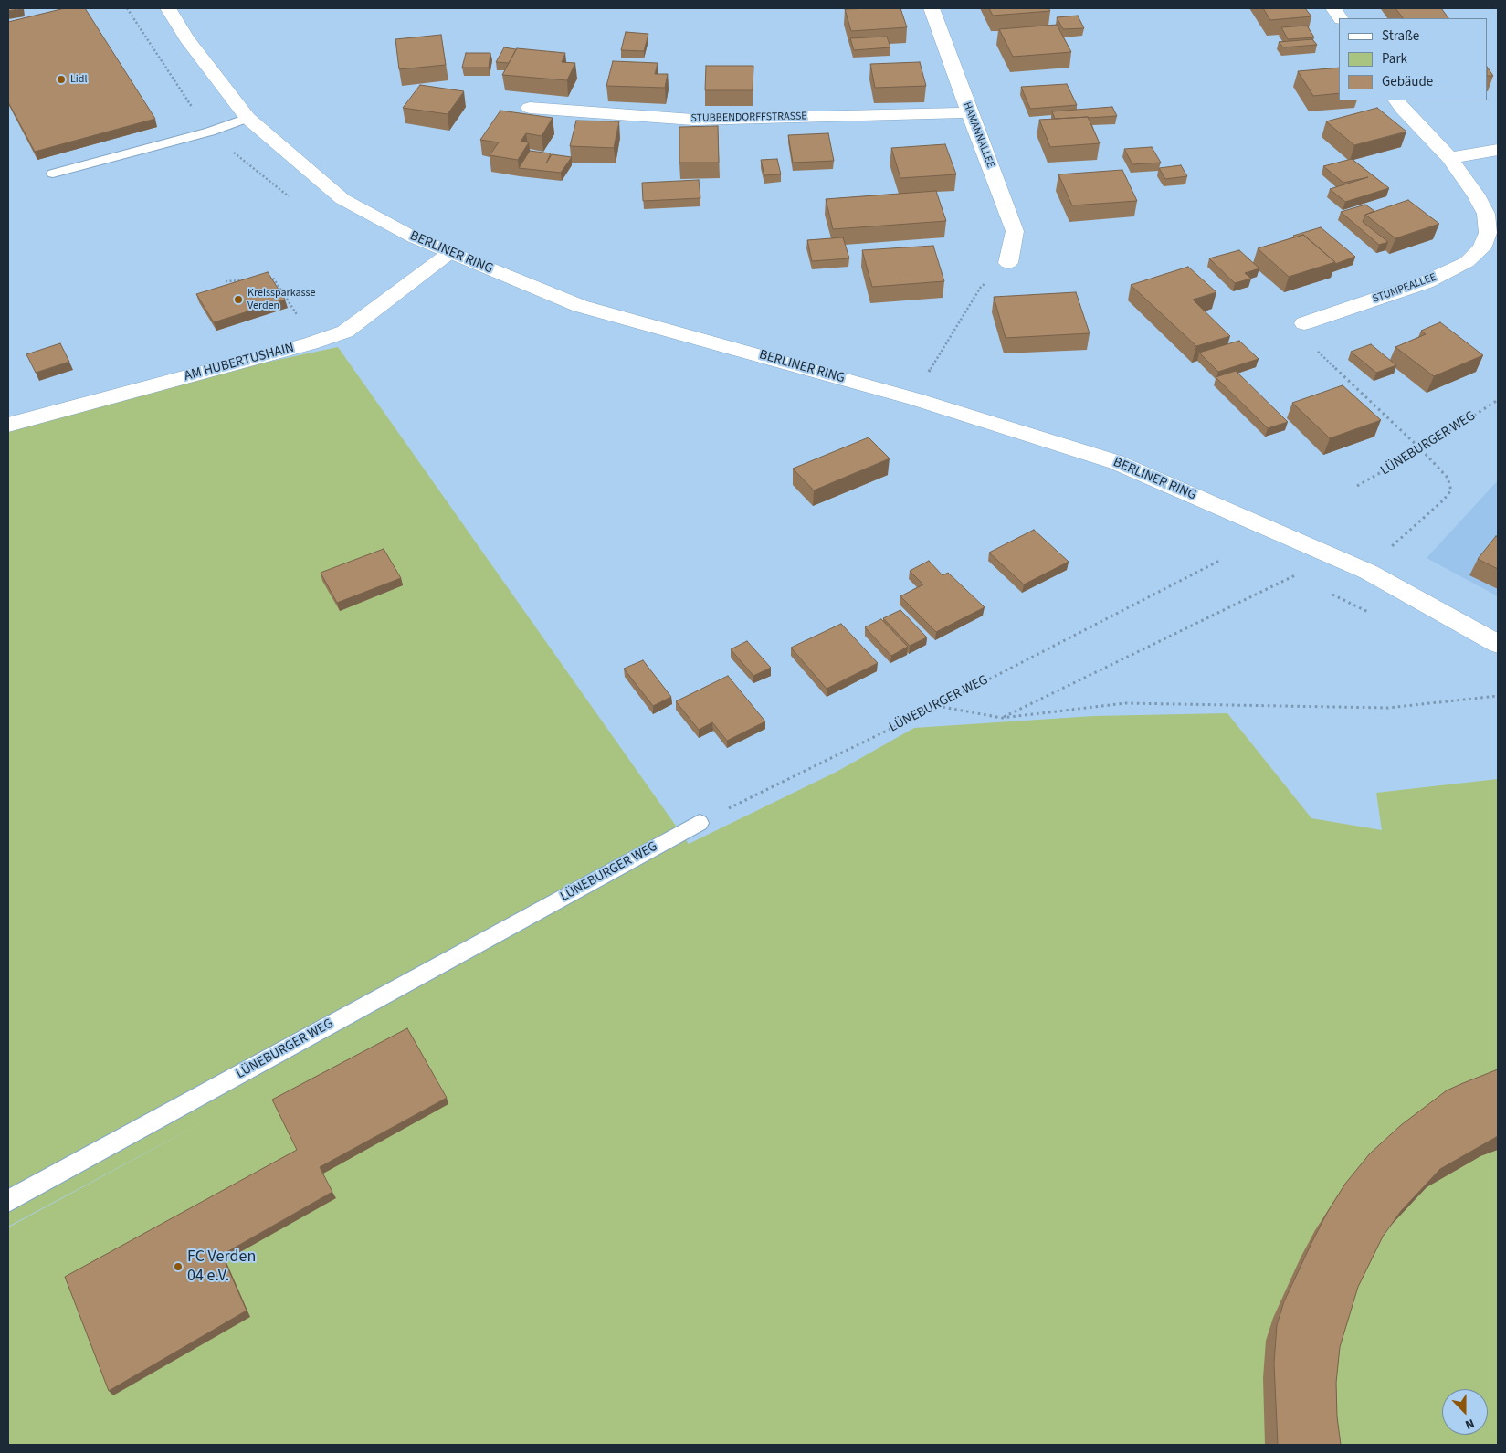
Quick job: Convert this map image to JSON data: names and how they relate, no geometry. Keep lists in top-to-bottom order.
{
  "streets": {
    "street": [
      "STUBBENDORFFSTRASSE",
      "HAMANNALLEE",
      "BERLINER RING",
      "STUMPEALLEE",
      "AM HUBERTUSHAIN"
    ],
    "lane": ["LÜNEBURGER WEG"]
  },
  "crossings": [
    ["STUBBENDORFFSTRASSE", "HAMANNALLEE"],
    ["BERLINER RING", "AM HUBERTUSHAIN"]
  ],
  "places": ["Lidl", "Kreissparkasse Verden", "FC Verden 04 e.V."],
  "legend": ["Straße", "Park", "Gebäude"],
  "north": "bottom"
}
